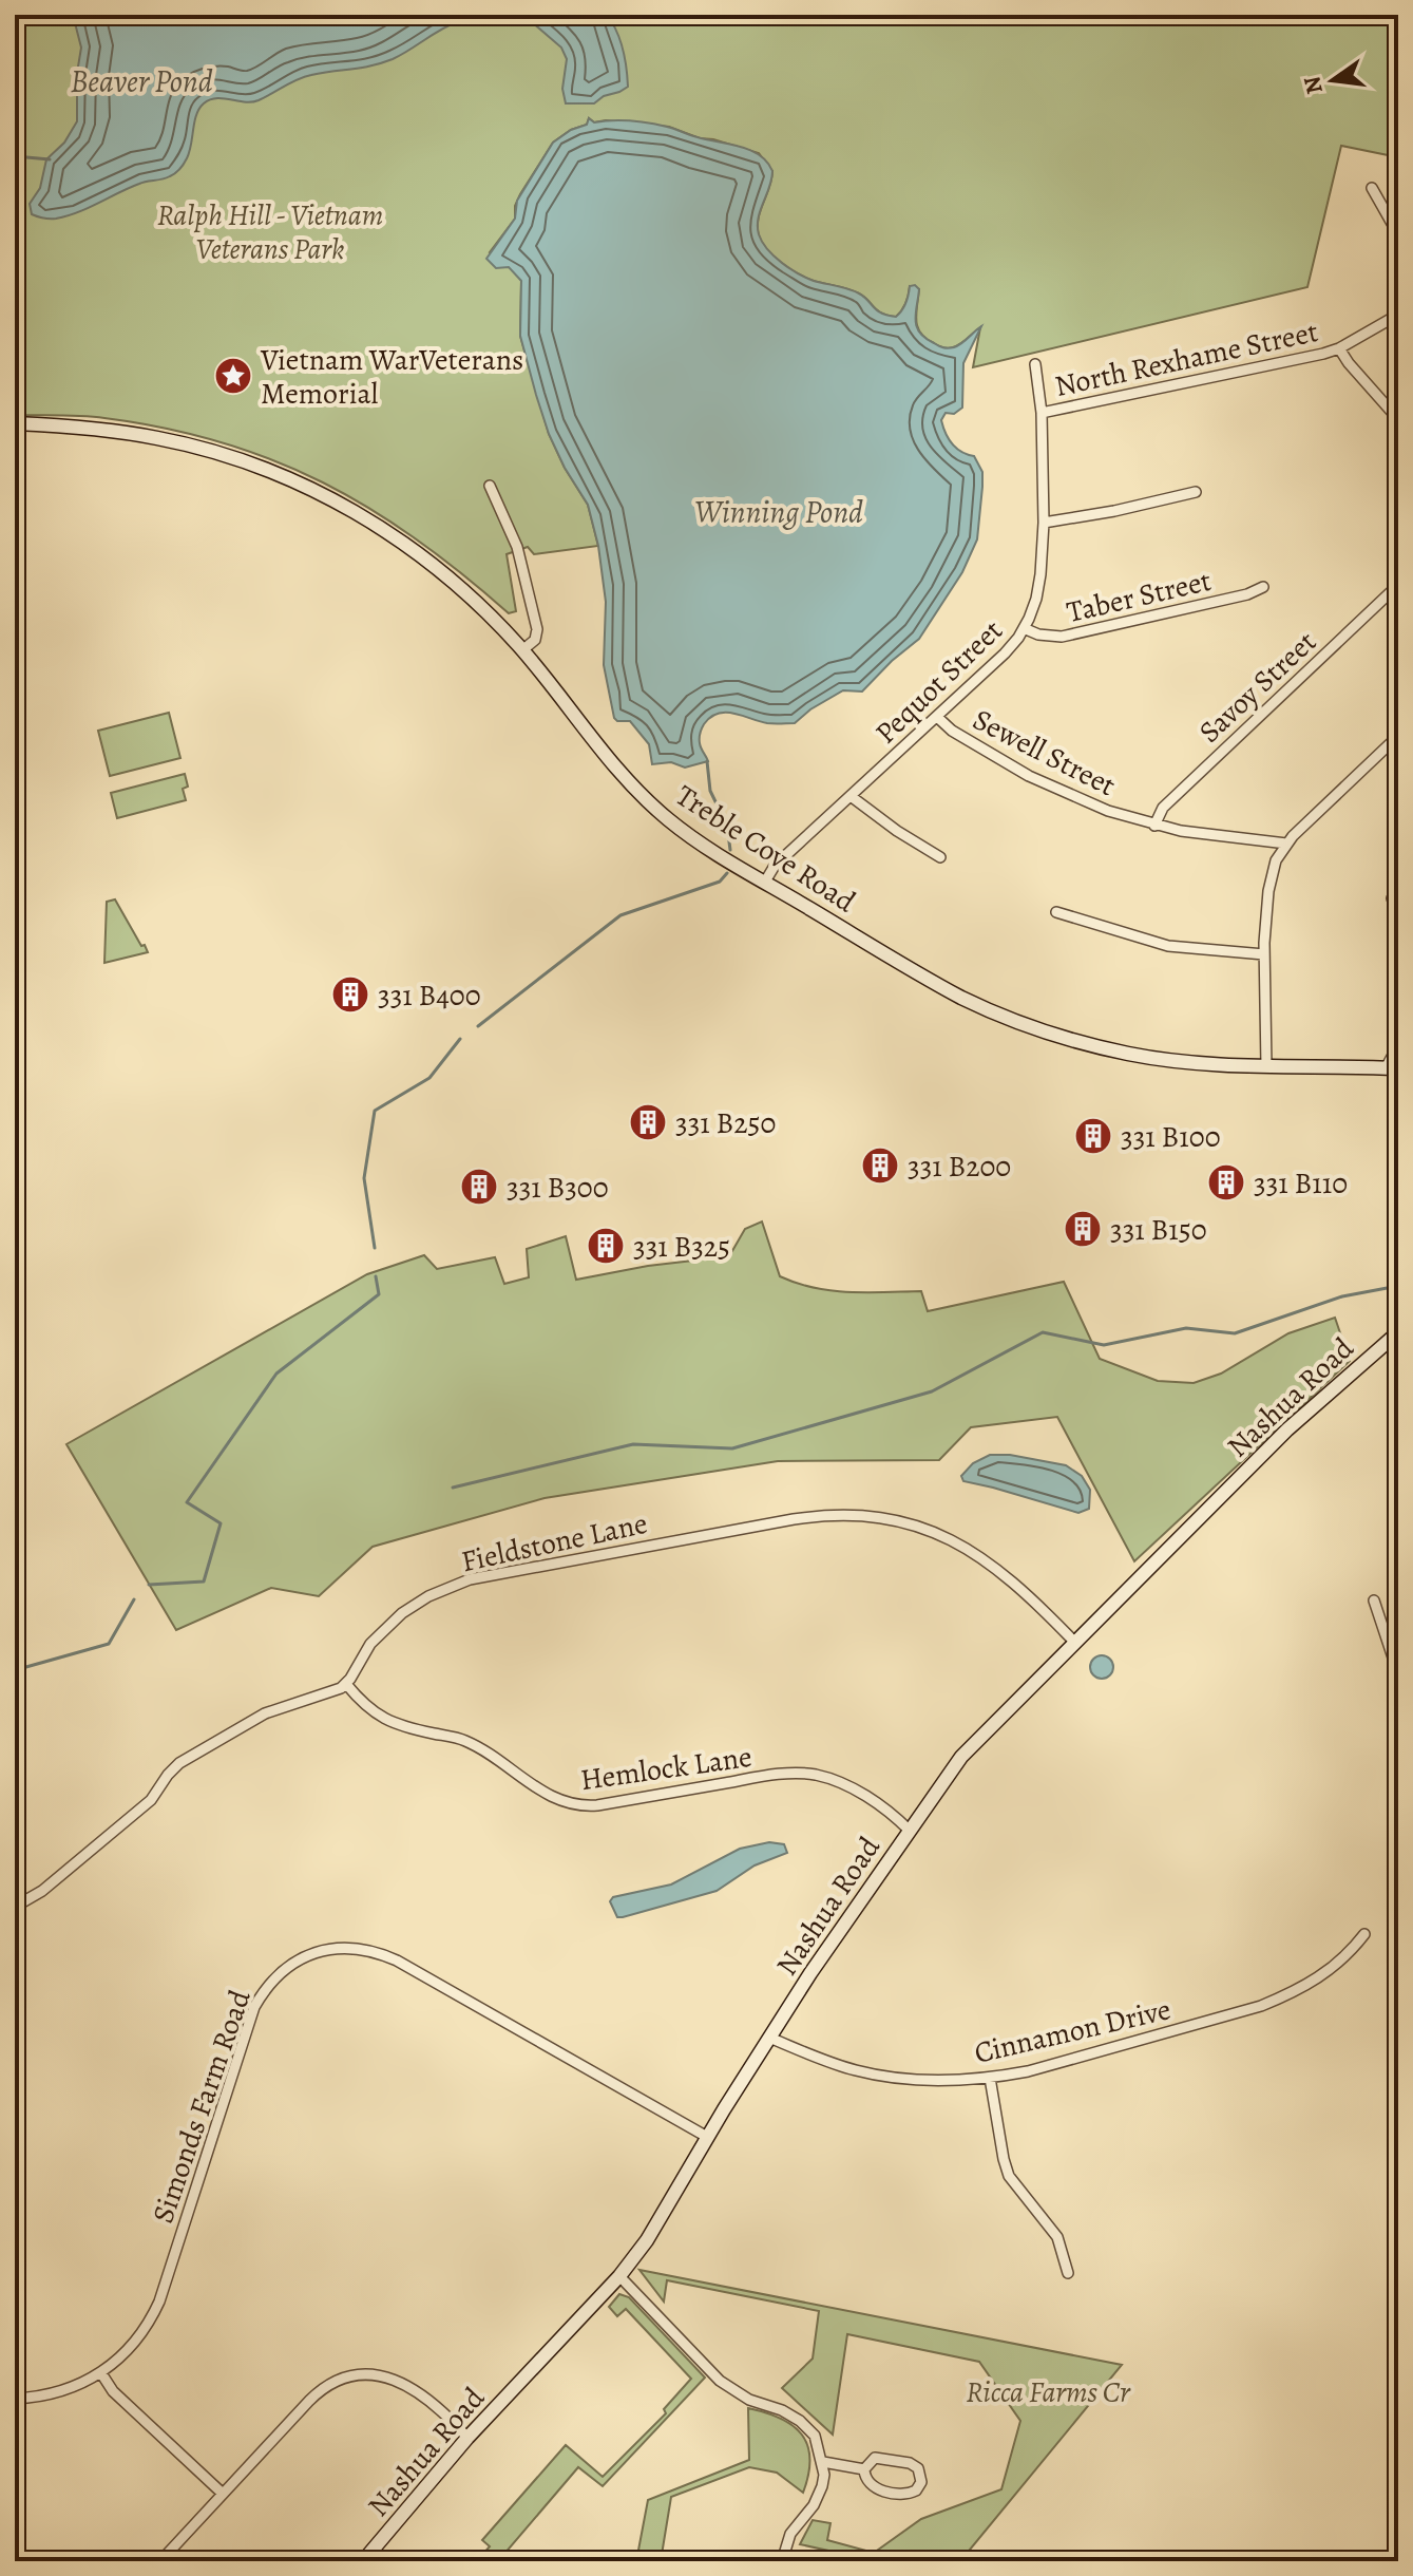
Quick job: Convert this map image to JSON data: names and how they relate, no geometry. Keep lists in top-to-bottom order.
{
  "streets": {
    "main road": ["Treble Cove Road", "Nashua Road"],
    "street": [
      "North Rexhame Street",
      "Taber Street",
      "Pequot Street",
      "Savoy Street",
      "Sewell Street",
      "Fieldstone Lane",
      "Hemlock Lane",
      "Cinnamon Drive",
      "Simonds Farm Road"
    ]
  },
  "crossings": [
    ["North Rexhame Street", "Pequot Street"],
    ["Taber Street", "Pequot Street"],
    ["Pequot Street", "Sewell Street"],
    ["Pequot Street", "Treble Cove Road"],
    ["Savoy Street", "Sewell Street"],
    ["Nashua Road", "Fieldstone Lane"],
    ["Nashua Road", "Hemlock Lane"],
    ["Nashua Road", "Cinnamon Drive"],
    ["Nashua Road", "Simonds Farm Road"],
    ["Fieldstone Lane", "Hemlock Lane"]
  ],
  "water": ["Beaver Pond", "Winning Pond"],
  "parks": ["Ralph Hill - Vietnam Veterans Park", "Ricca Farms Cr"],
  "places": {
    "place": ["Vietnam WarVeterans Memorial"],
    "building": [
      "331 B400",
      "331 B250",
      "331 B100",
      "331 B200",
      "331 B110",
      "331 B300",
      "331 B150",
      "331 B325"
    ]
  },
  "north": "left"
}
